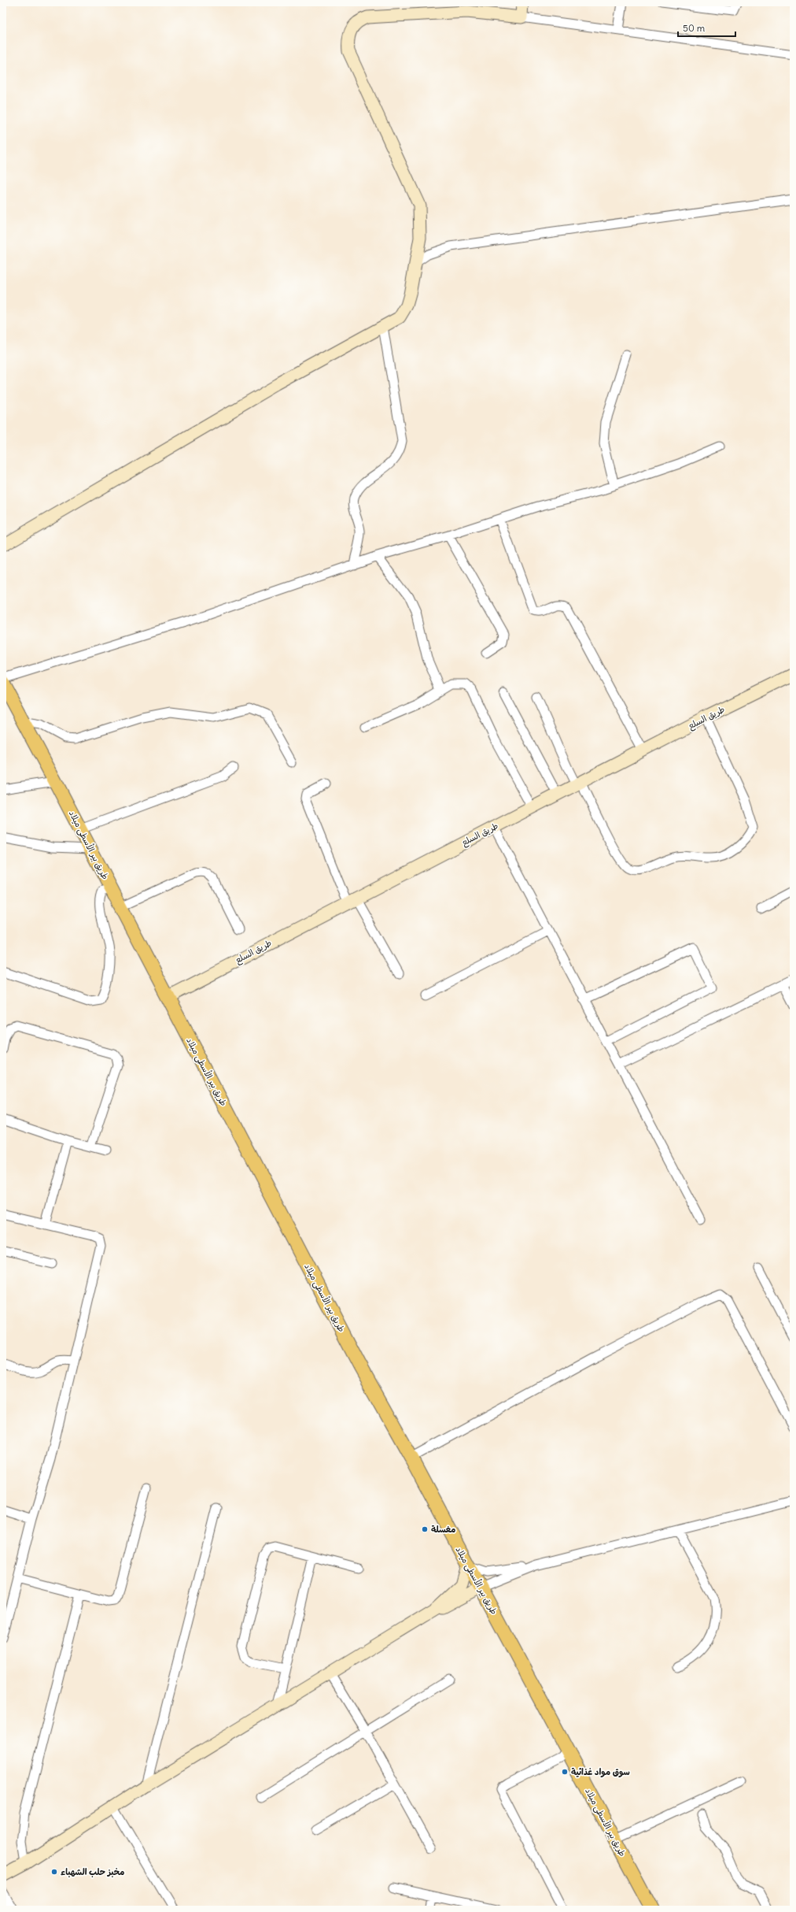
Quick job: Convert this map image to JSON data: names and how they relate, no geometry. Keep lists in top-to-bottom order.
{
  "streets": {
    "main road": ["طريق بير الأسطى ميلاد"],
    "street": ["طريق السلع"]
  },
  "crossings": [
    ["طريق السلع", "طريق بير الأسطى ميلاد"]
  ],
  "places": ["مغسلة", "سوق مواد غذائية", "مخبز حلب الشهباء"],
  "scale_bar": "50 m"
}
